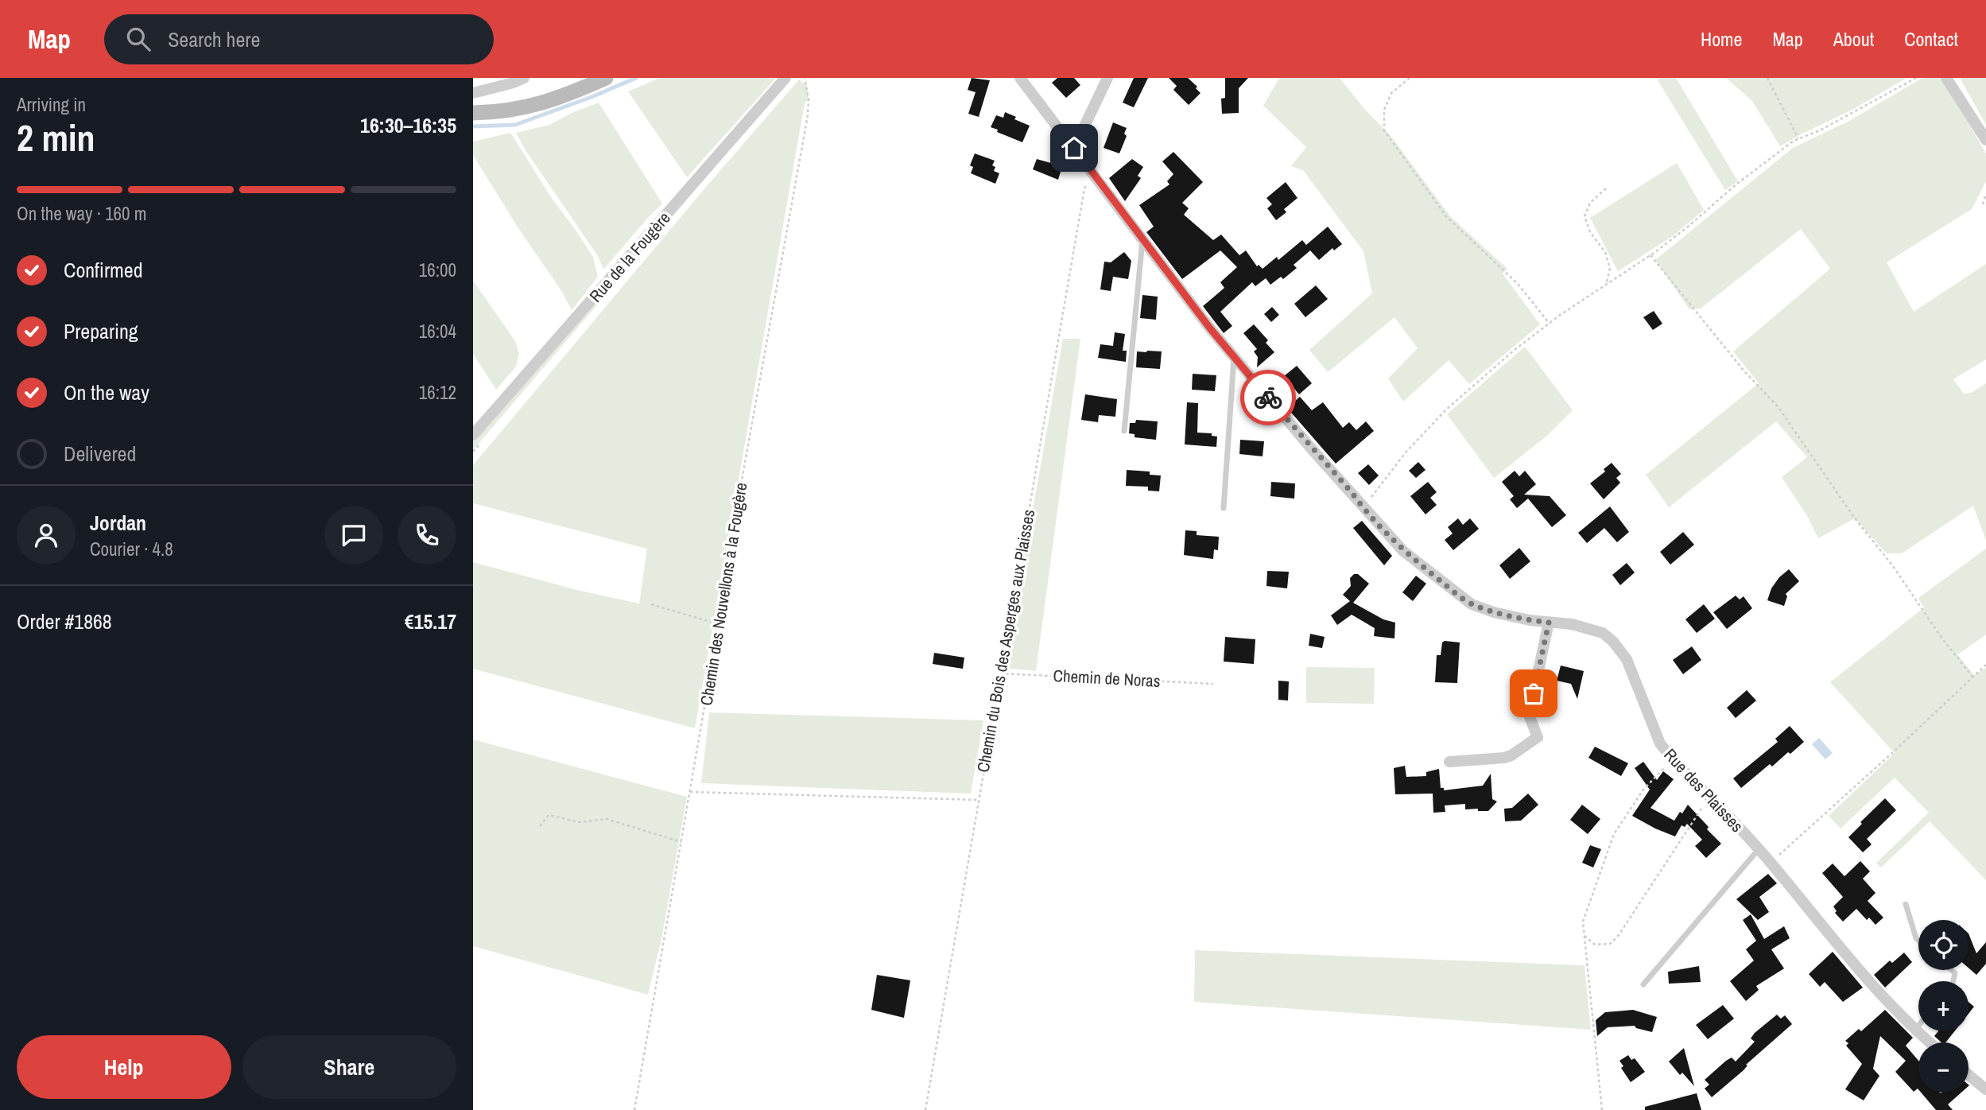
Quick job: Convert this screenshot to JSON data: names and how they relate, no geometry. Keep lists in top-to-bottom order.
{
  "streets": {
    "street": ["Rue de la Fougère", "Rue des Plaisses"],
    "path": ["Chemin des Nouvellons à la Fougère", "Chemin du Bois des Asperges aux Plaisses", "Chemin de Noras"]
  },
  "crossings": [
    ["Chemin du Bois des Asperges aux Plaisses", "Chemin de Noras"],
    ["Chemin du Bois des Asperges aux Plaisses", "Rue des Plaisses"]
  ],
  "page": {
    "header": "Map",
    "search": "Search here",
    "nav": [
      "Home",
      "Map",
      "About",
      "Contact"
    ],
    "heading": ["2 min", "Arriving in", "16:30–16:35"],
    "panel": [
      "Jordan",
      "Courier · 4.8",
      "Order #1868",
      "€15.17"
    ],
    "bar": "On the way · 160 m",
    "list": [
      ["Confirmed", "16:00"],
      ["Preparing", "16:04"],
      ["On the way", "16:12"],
      "Delivered"
    ],
    "map_buttons": ["+", "−"],
    "buttons": ["Help", "Share"]
  }
}
